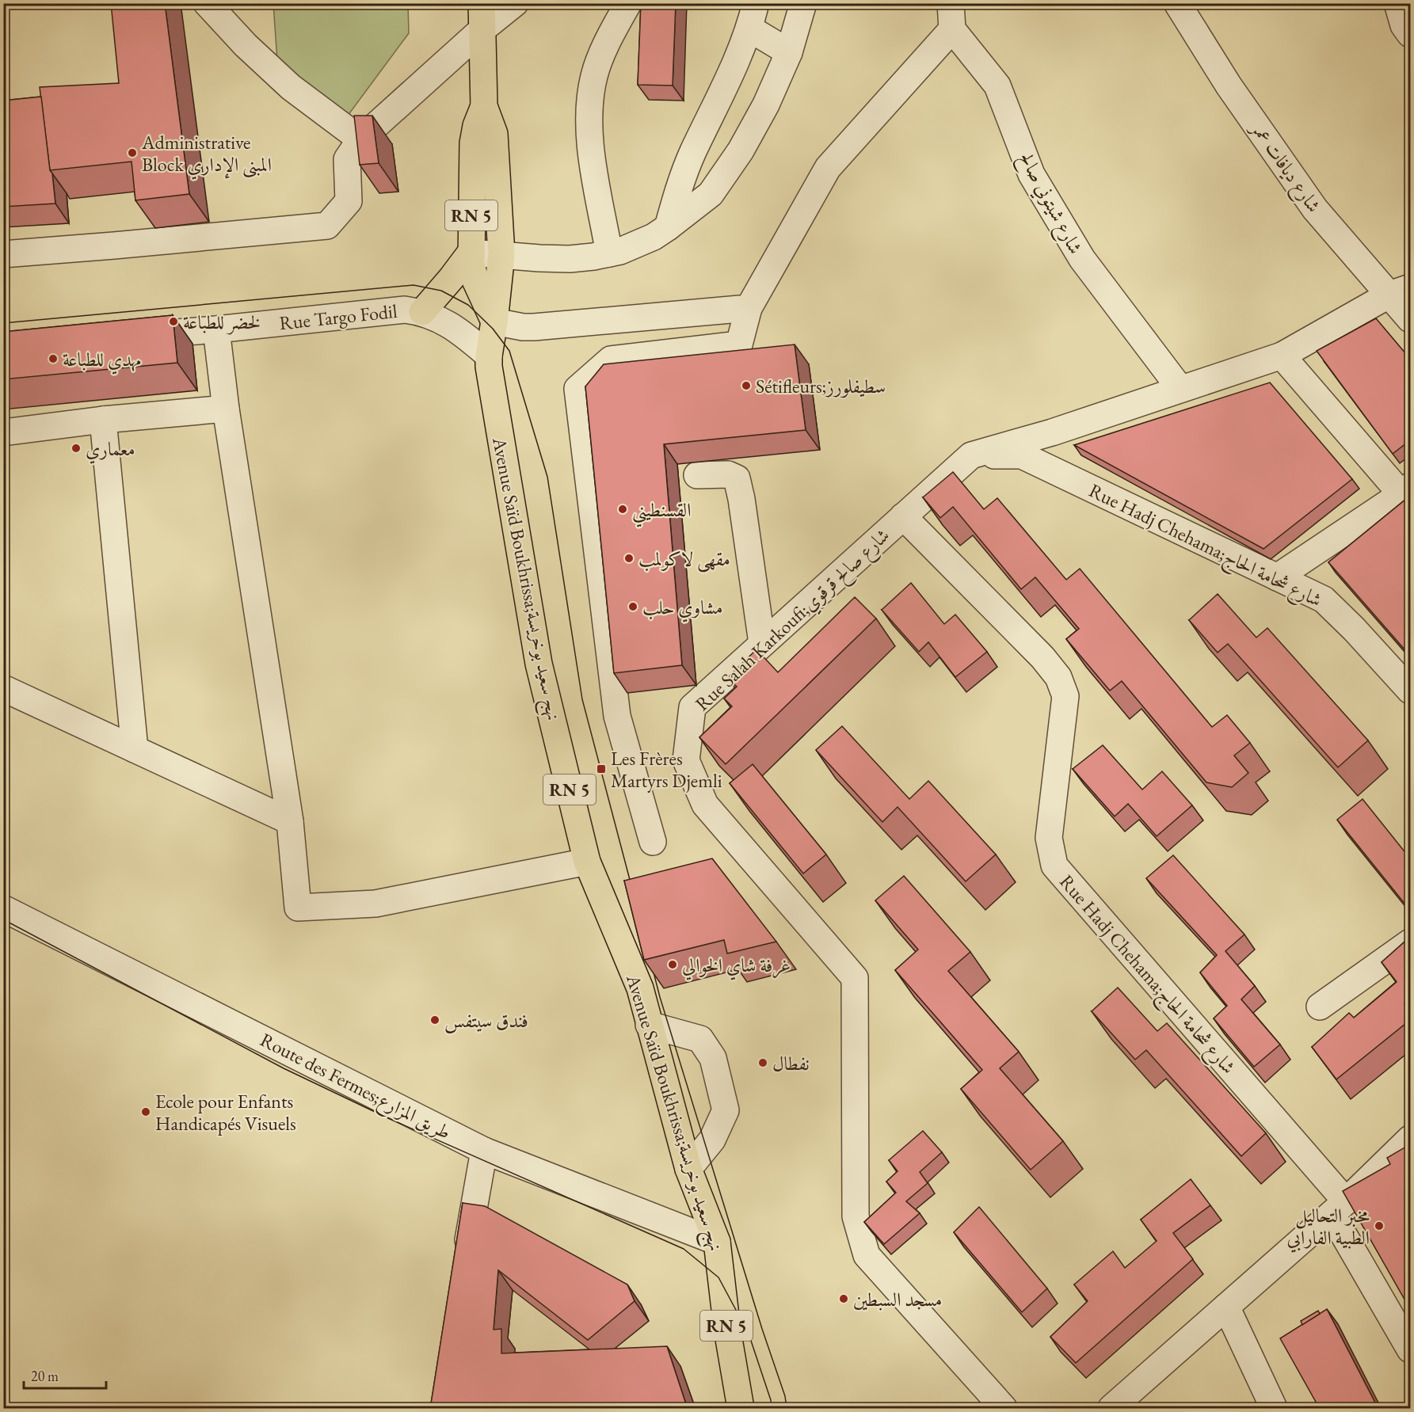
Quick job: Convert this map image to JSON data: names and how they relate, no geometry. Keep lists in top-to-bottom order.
{
  "streets": {
    "main road": ["RN 5", "Avenue Saïd Boukhrissa;نهج سعيد بوخريسة"],
    "street": [
      "شارع ديافات عمر",
      "شارع شيتوني صالح",
      "Rue Targo Fodil",
      "Rue Hadj Chehama;شارع شحامة الحاج",
      "Rue Salah Karkoufi;شارع صالح قرقوي",
      "Route des Fermes;طريق المزارع"
    ]
  },
  "crossings": [
    ["شارع ديافات عمر", "Rue Salah Karkoufi;شارع صالح قرقوي"],
    ["شارع شيتوني صالح", "Rue Salah Karkoufi;شارع صالح قرقوي"],
    ["Rue Targo Fodil", "Avenue Saïd Boukhrissa;نهج سعيد بوخريسة"],
    ["Rue Hadj Chehama;شارع شحامة الحاج", "Rue Salah Karkoufi;شارع صالح قرقوي"],
    ["Avenue Saïd Boukhrissa;نهج سعيد بوخريسة", "Route des Fermes;طريق المزارع"]
  ],
  "places": {
    "other": [
      "Administrative Block المبنى الإداري",
      "لخضر للطباعة",
      "مهدي للطباعة",
      "Sétifleurs;سطيفلورز",
      "معماري",
      "القسنطيني",
      "مقهى لاكولمب",
      "مشاوي حلب",
      "غرفة شاي الخوالي",
      "فندق سيتفس",
      "نفطال",
      "Ecole pour Enfants Handicapés Visuels",
      "مخبر التحاليل الطبية الفارابي",
      "مسجد السبطين"
    ],
    "transit": ["Les Frères Martyrs Djemli"]
  },
  "scale_bar": "20 m"
}
